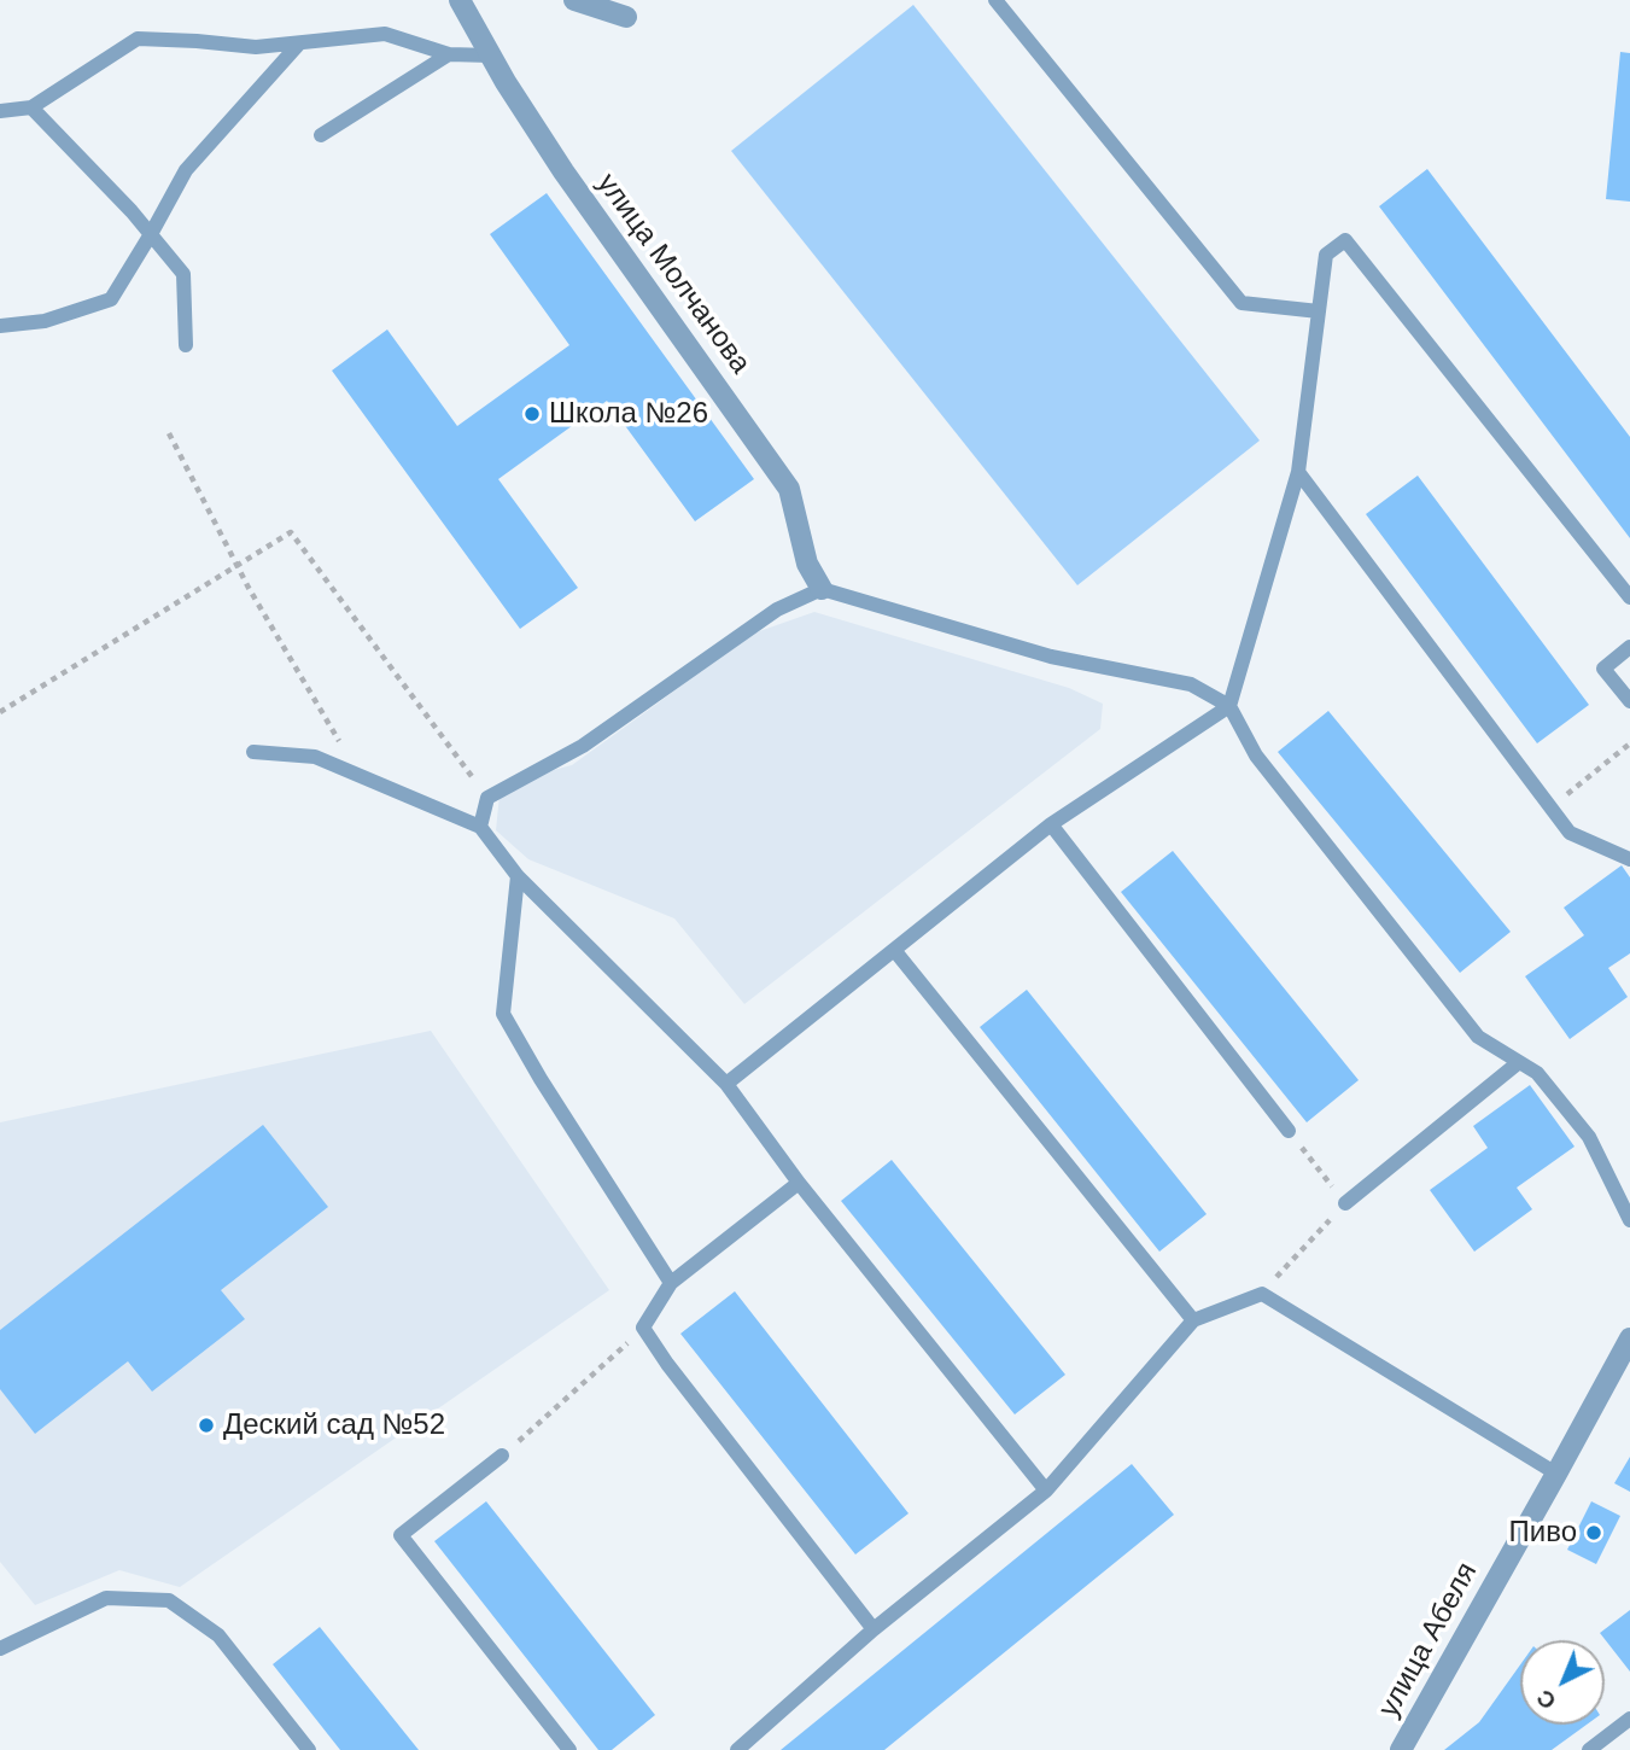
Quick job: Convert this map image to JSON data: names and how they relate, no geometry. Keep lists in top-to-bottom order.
{
  "streets": {
    "street": ["улица Молчанова", "улица Абеля"]
  },
  "places": ["Школа №26", "Деский сад №52", "Пиво"],
  "north": "bottom left"
}
